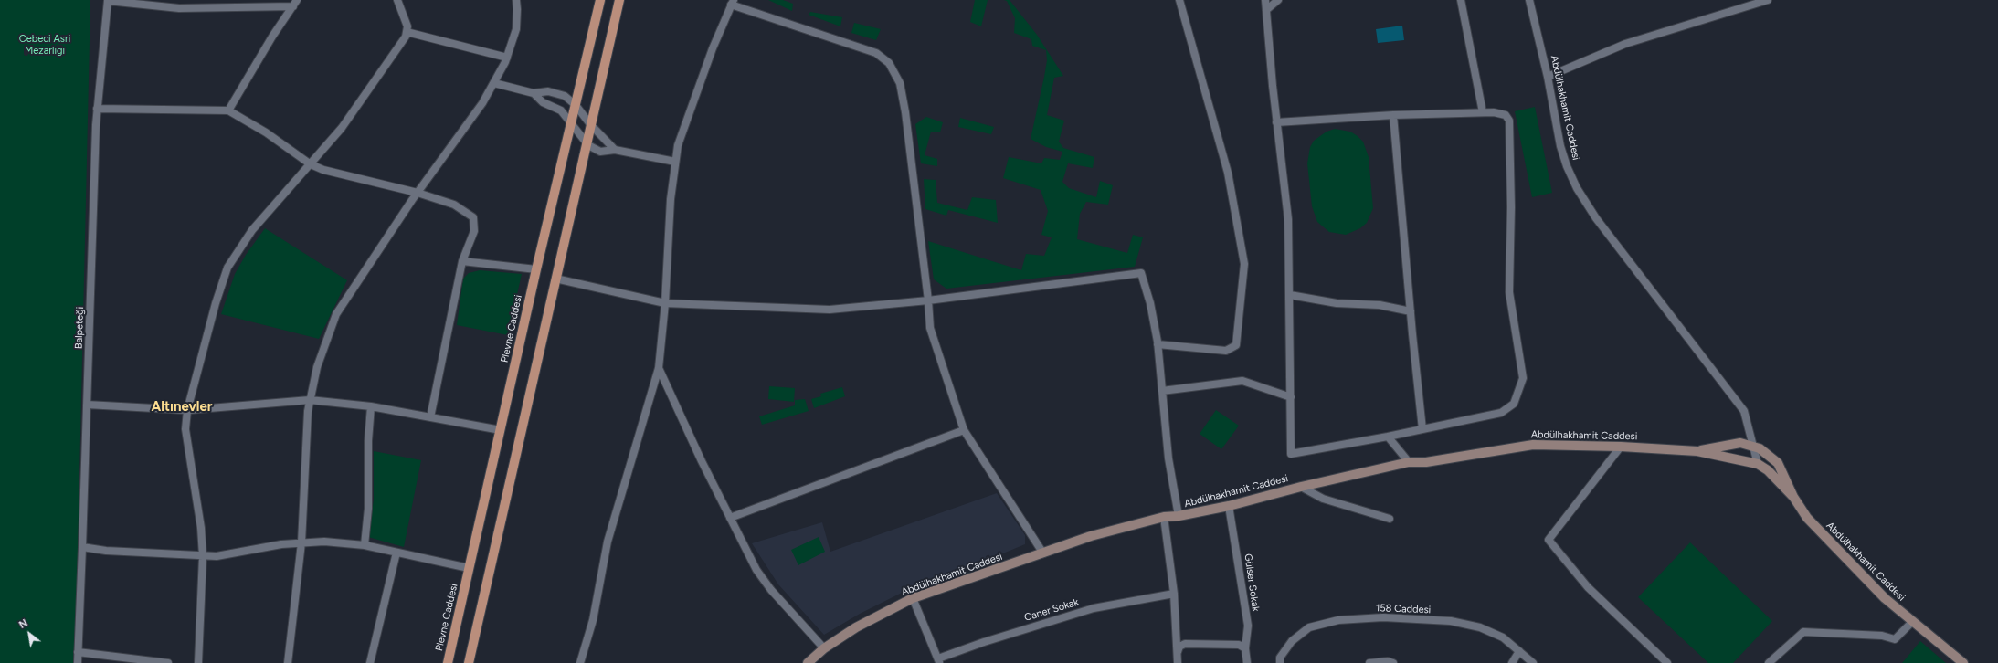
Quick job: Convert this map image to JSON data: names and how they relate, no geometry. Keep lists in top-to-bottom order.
{
  "streets": {
    "main road": ["Abdülhakhamit Caddesi", "Plevne Caddesi"],
    "street": [
      "Balpeteği",
      "Gülser Sokak",
      "158 Caddesi",
      "Caner Sokak"
    ]
  },
  "crossings": [
    ["Abdülhakhamit Caddesi", "Gülser Sokak"]
  ],
  "districts": ["Altınevler"],
  "parks": ["Cebeci Asri Mezarlığı"],
  "north": "top left"
}
